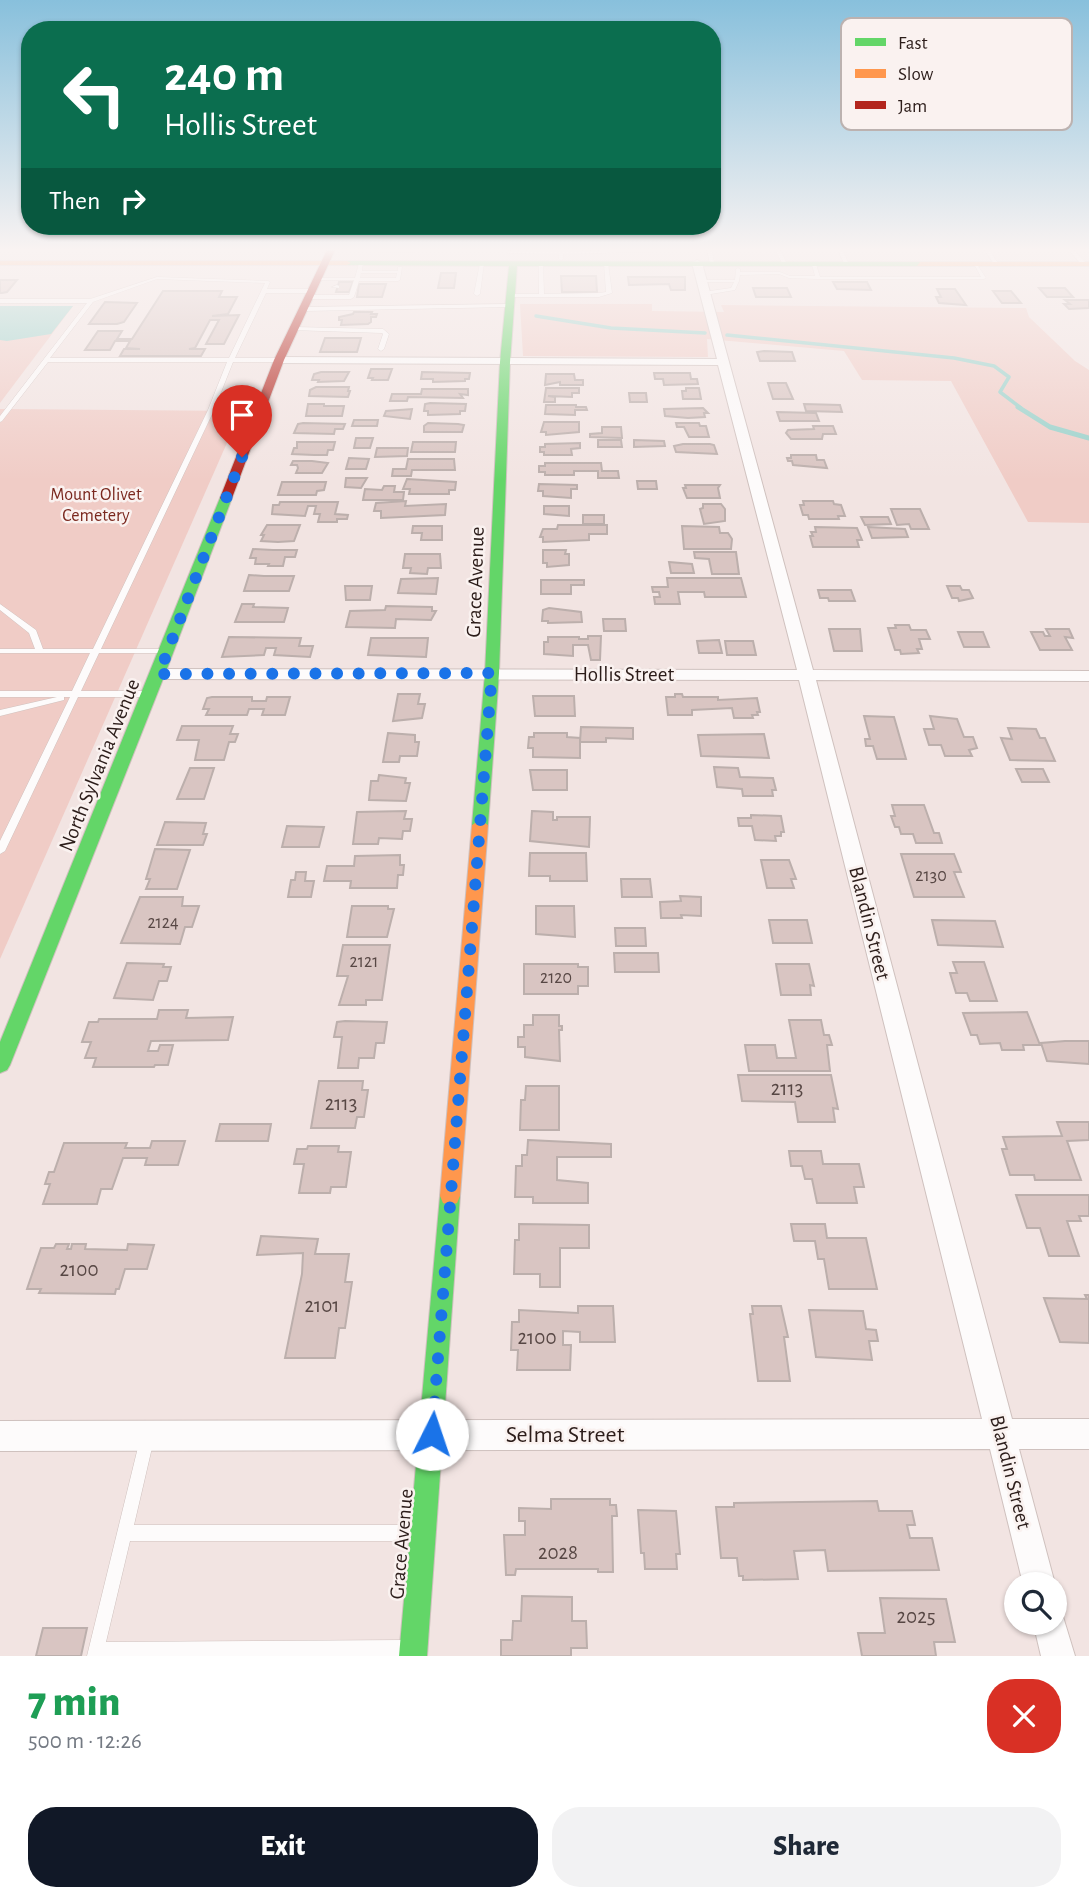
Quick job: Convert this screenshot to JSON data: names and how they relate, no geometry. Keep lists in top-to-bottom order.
{
  "streets": {
    "main road": ["Grace Avenue", "North Sylvania Avenue"],
    "street": ["Hollis Street", "Blandin Street", "Selma Street"]
  },
  "crossings": [
    ["Grace Avenue", "Hollis Street"],
    ["Grace Avenue", "Selma Street"],
    ["Hollis Street", "North Sylvania Avenue"],
    ["Hollis Street", "Blandin Street"],
    ["Blandin Street", "Selma Street"]
  ],
  "parks": ["Mount Olivet Cemetery"],
  "house_numbers": [
    "2130",
    "2124",
    "2121",
    "2120",
    "2113",
    "2113",
    "2100",
    "2101",
    "2100",
    "2028",
    "2025"
  ],
  "legend": ["Fast", "Slow", "Jam"],
  "page": {
    "turn": ["240 m", "Hollis Street"],
    "then": "Then",
    "heading": ["7 min", "500 m · 12:26"],
    "buttons": ["Exit", "Share"]
  }
}
